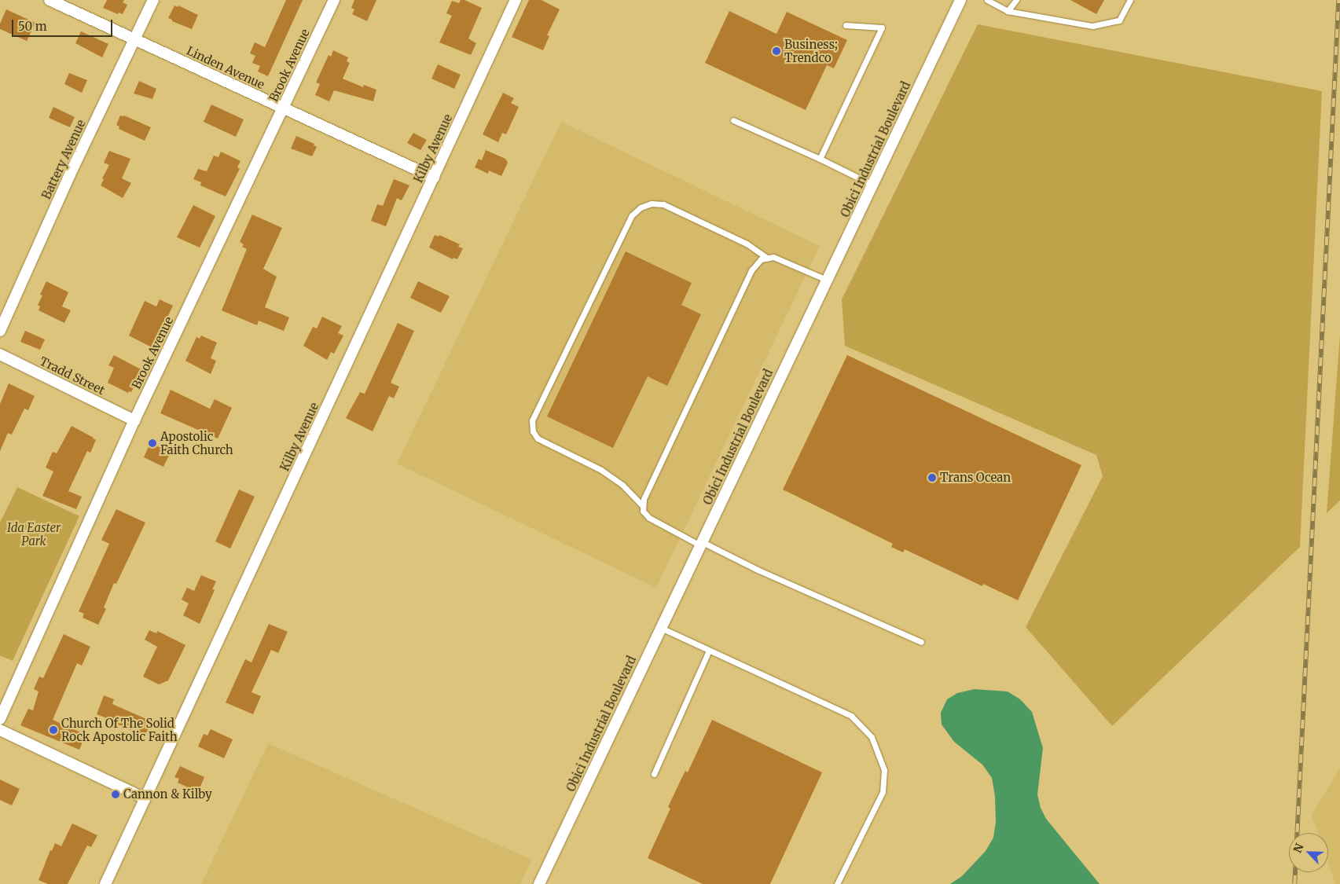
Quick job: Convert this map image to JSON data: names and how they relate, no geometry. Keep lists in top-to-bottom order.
{
  "streets": {
    "street": [
      "Brook Avenue",
      "Linden Avenue",
      "Kilby Avenue",
      "Obici Industrial Boulevard",
      "Battery Avenue",
      "Tradd Street"
    ]
  },
  "crossings": [
    ["Brook Avenue", "Linden Avenue"],
    ["Brook Avenue", "Tradd Street"],
    ["Linden Avenue", "Kilby Avenue"],
    ["Linden Avenue", "Battery Avenue"]
  ],
  "parks": ["Ida Easter Park"],
  "places": [
    "Business; Trendco",
    "Apostolic Faith Church",
    "Trans Ocean",
    "Church Of The Solid Rock Apostolic Faith",
    "Cannon & Kilby"
  ],
  "scale_bar": "50 m",
  "north": "top left"
}
